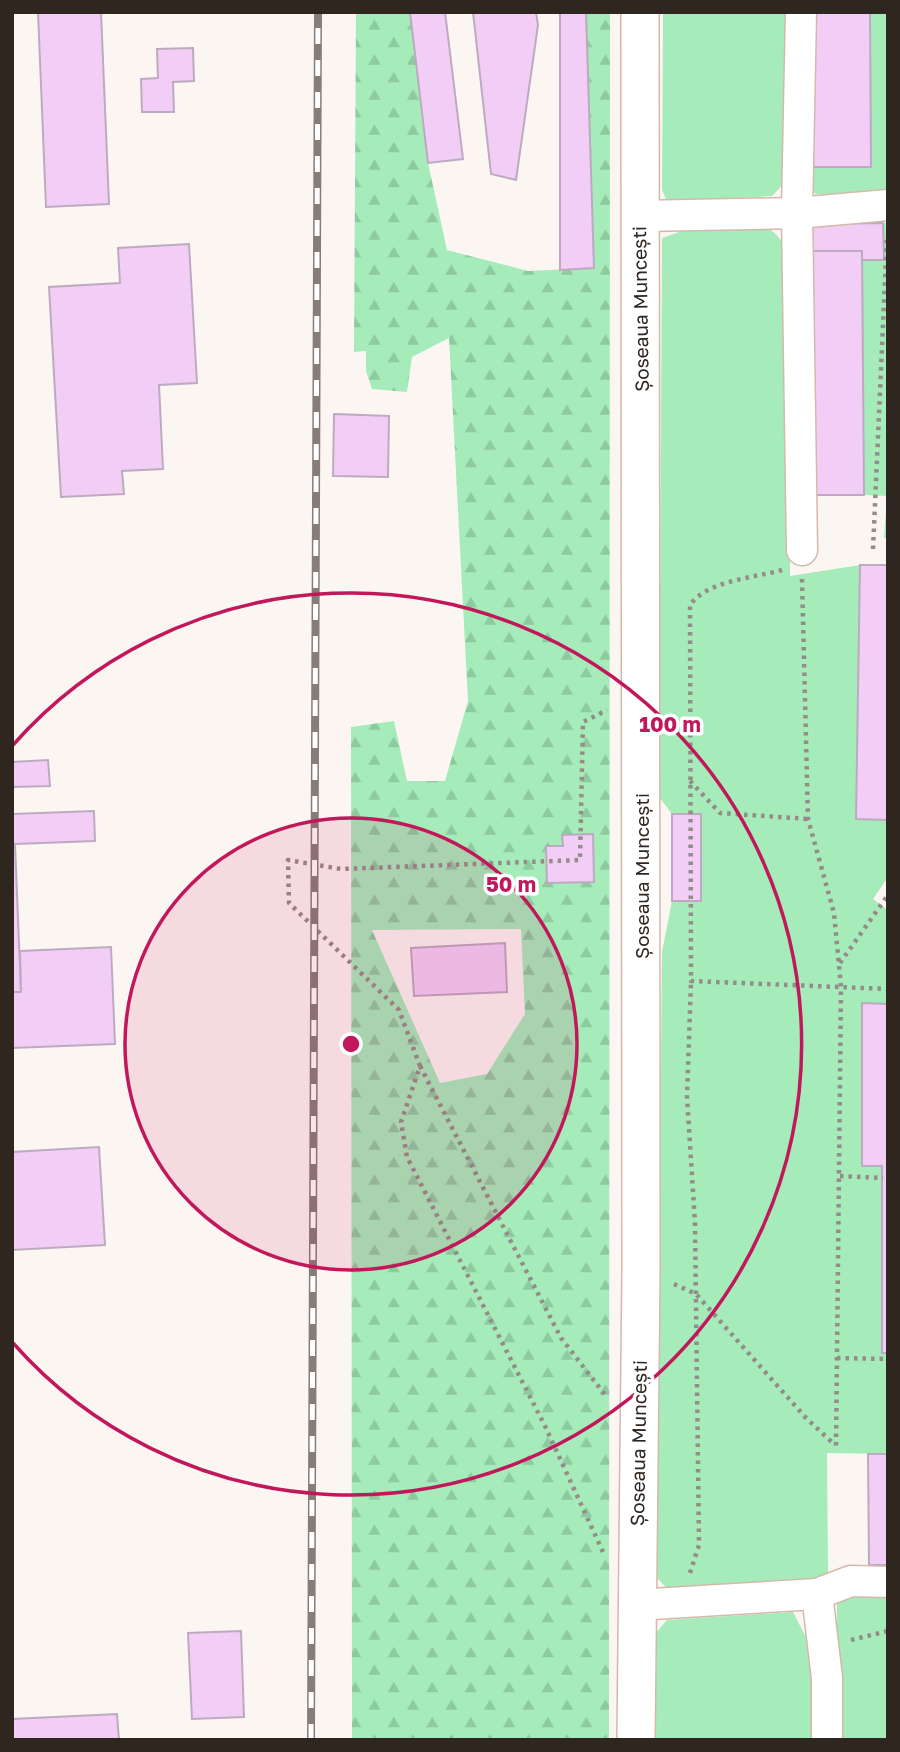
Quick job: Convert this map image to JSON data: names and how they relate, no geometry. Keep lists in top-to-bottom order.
{
  "streets": {
    "main road": ["Șoseaua Muncești"]
  },
  "rings": ["100 m", "50 m"]
}
